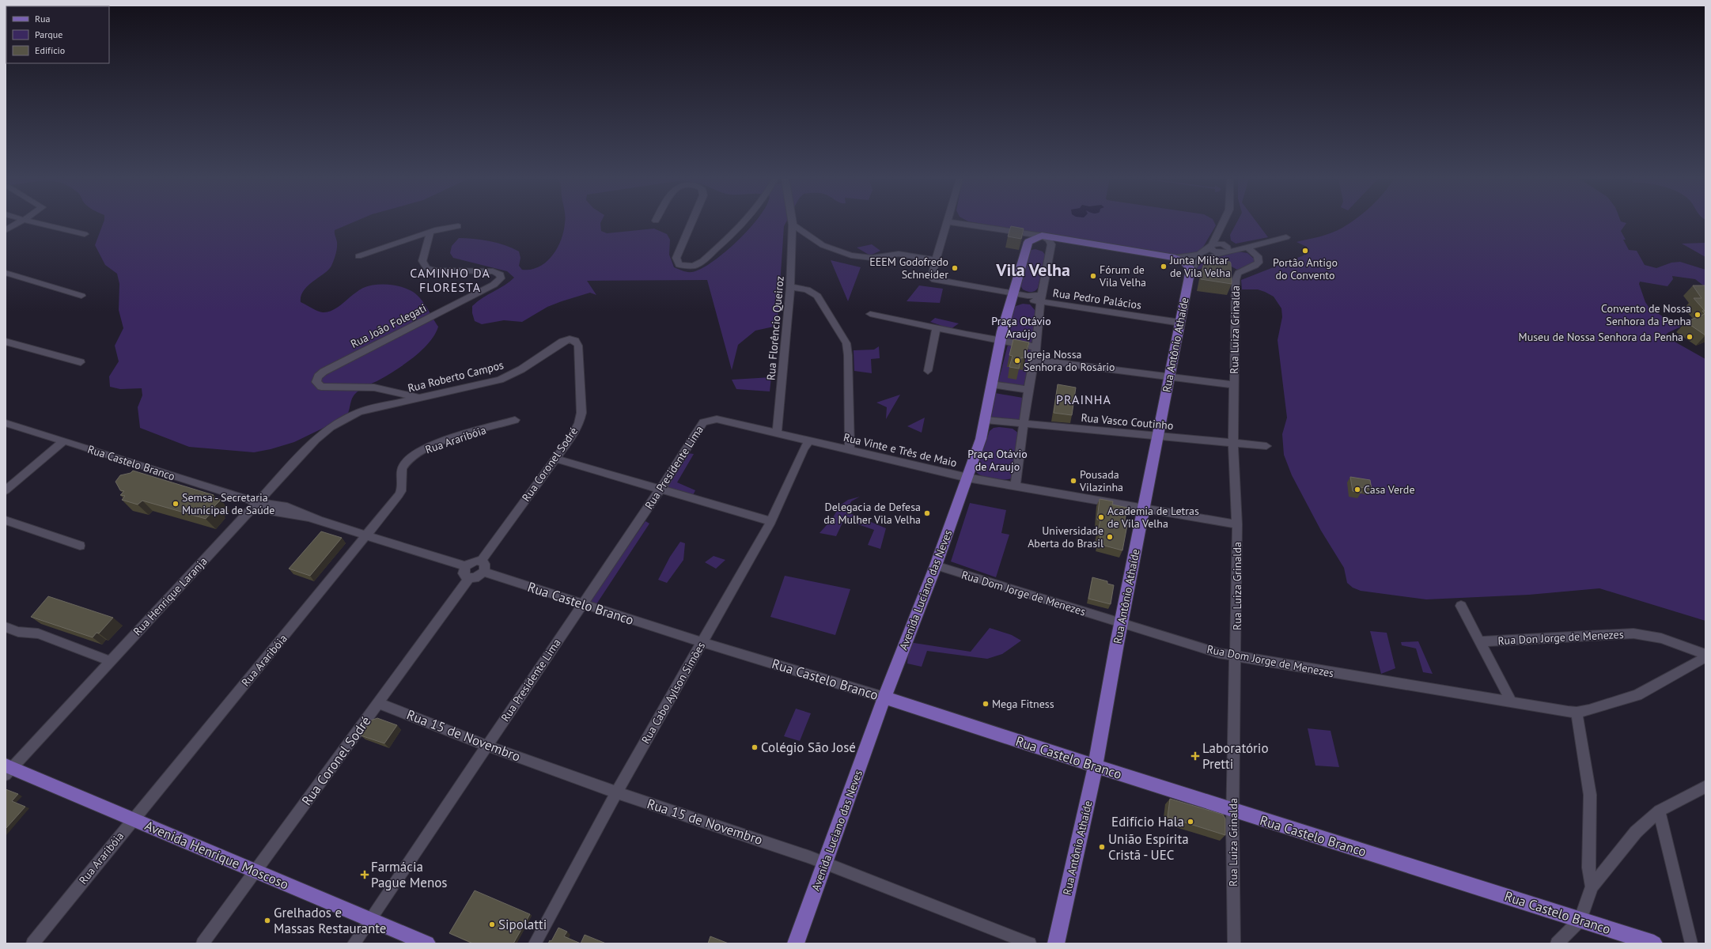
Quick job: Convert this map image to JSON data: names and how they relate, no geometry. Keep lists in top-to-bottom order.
{
  "streets": {
    "main road": [
      "Rua Antônio Athaíde",
      "Rua Castelo Branco",
      "Avenida Luciano das Neves",
      "Avenida Henrique Moscoso"
    ],
    "street": [
      "Rua Pedro Palácios",
      "Rua João Folegati",
      "Rua Florêncio Queiroz",
      "Rua Luiza Grinalda",
      "Rua Roberto Campos",
      "Rua Vasco Coutinho",
      "Rua Araribóia",
      "Rua Vinte e Três de Maio",
      "Rua Coronel Sodré",
      "Rua Presidente Lima",
      "Rua Dom Jorge de Menezes",
      "Rua Henrique Laranja",
      "Rua Don Jorge de Menezes",
      "Rua Cabo Aylson Simões",
      "Rua 15 de Novembro"
    ]
  },
  "crossings": [
    ["Rua Pedro Palácios", "Rua Antônio Athaíde"],
    ["Rua Pedro Palácios", "Avenida Luciano das Neves"],
    ["Rua João Folegati", "Rua Roberto Campos"],
    ["Rua Florêncio Queiroz", "Rua Vinte e Três de Maio"],
    ["Rua Luiza Grinalda", "Rua Vasco Coutinho"],
    ["Rua Luiza Grinalda", "Rua Vinte e Três de Maio"],
    ["Rua Luiza Grinalda", "Rua Castelo Branco"],
    ["Rua Luiza Grinalda", "Rua Dom Jorge de Menezes"],
    ["Rua Antônio Athaíde", "Rua Vasco Coutinho"],
    ["Rua Antônio Athaíde", "Rua Vinte e Três de Maio"],
    ["Rua Antônio Athaíde", "Rua Castelo Branco"],
    ["Rua Antônio Athaíde", "Rua Dom Jorge de Menezes"],
    ["Rua Roberto Campos", "Rua Coronel Sodré"],
    ["Rua Roberto Campos", "Rua Henrique Laranja"],
    ["Rua Vasco Coutinho", "Avenida Luciano das Neves"],
    ["Rua Araribóia", "Rua Castelo Branco"],
    ["Rua Araribóia", "Avenida Henrique Moscoso"],
    ["Rua Vinte e Três de Maio", "Rua Presidente Lima"],
    ["Rua Vinte e Três de Maio", "Avenida Luciano das Neves"],
    ["Rua Vinte e Três de Maio", "Rua Cabo Aylson Simões"],
    ["Rua Castelo Branco", "Rua Coronel Sodré"],
    ["Rua Castelo Branco", "Rua Presidente Lima"],
    ["Rua Castelo Branco", "Avenida Luciano das Neves"],
    ["Rua Castelo Branco", "Rua Henrique Laranja"],
    ["Rua Castelo Branco", "Rua Cabo Aylson Simões"],
    ["Rua Coronel Sodré", "Rua 15 de Novembro"],
    ["Rua Coronel Sodré", "Avenida Henrique Moscoso"],
    ["Rua Presidente Lima", "Rua 15 de Novembro"],
    ["Rua Presidente Lima", "Avenida Henrique Moscoso"],
    ["Avenida Luciano das Neves", "Rua Dom Jorge de Menezes"],
    ["Avenida Luciano das Neves", "Rua 15 de Novembro"],
    ["Rua Dom Jorge de Menezes", "Rua Don Jorge de Menezes"],
    ["Rua Henrique Laranja", "Avenida Henrique Moscoso"],
    ["Rua Cabo Aylson Simões", "Rua 15 de Novembro"]
  ],
  "districts": ["Vila Velha", "CAMINHO DA FLORESTA", "PRAINHA"],
  "parks": ["Praça Otávio Araújo", "Praça Otávio de Araujo"],
  "places": {
    "other": [
      "Portão Antigo do Convento",
      "Junta Militar de Vila Velha",
      "EEEM Godofredo Schneider",
      "Fórum de Vila Velha",
      "Convento de Nossa Senhora da Penha",
      "Museu de Nossa Senhora da Penha",
      "Igreja Nossa Senhora do Rosário",
      "Pousada Vilazinha",
      "Casa Verde",
      "Semsa - Secretaria Municipal de Saúde",
      "Delegacia de Defesa da Mulher Vila Velha",
      "Academia de Letras de Vila Velha",
      "Universidade Aberta do Brasil",
      "Mega Fitness",
      "Colégio São José",
      "Edifício Hala",
      "União Espírita Cristã - UEC",
      "Grelhados e Massas Restaurante",
      "Sipolatti"
    ],
    "health": ["Laboratório Pretti", "Farmácia Pague Menos"]
  },
  "legend": ["Rua", "Parque", "Edifício"]
}
